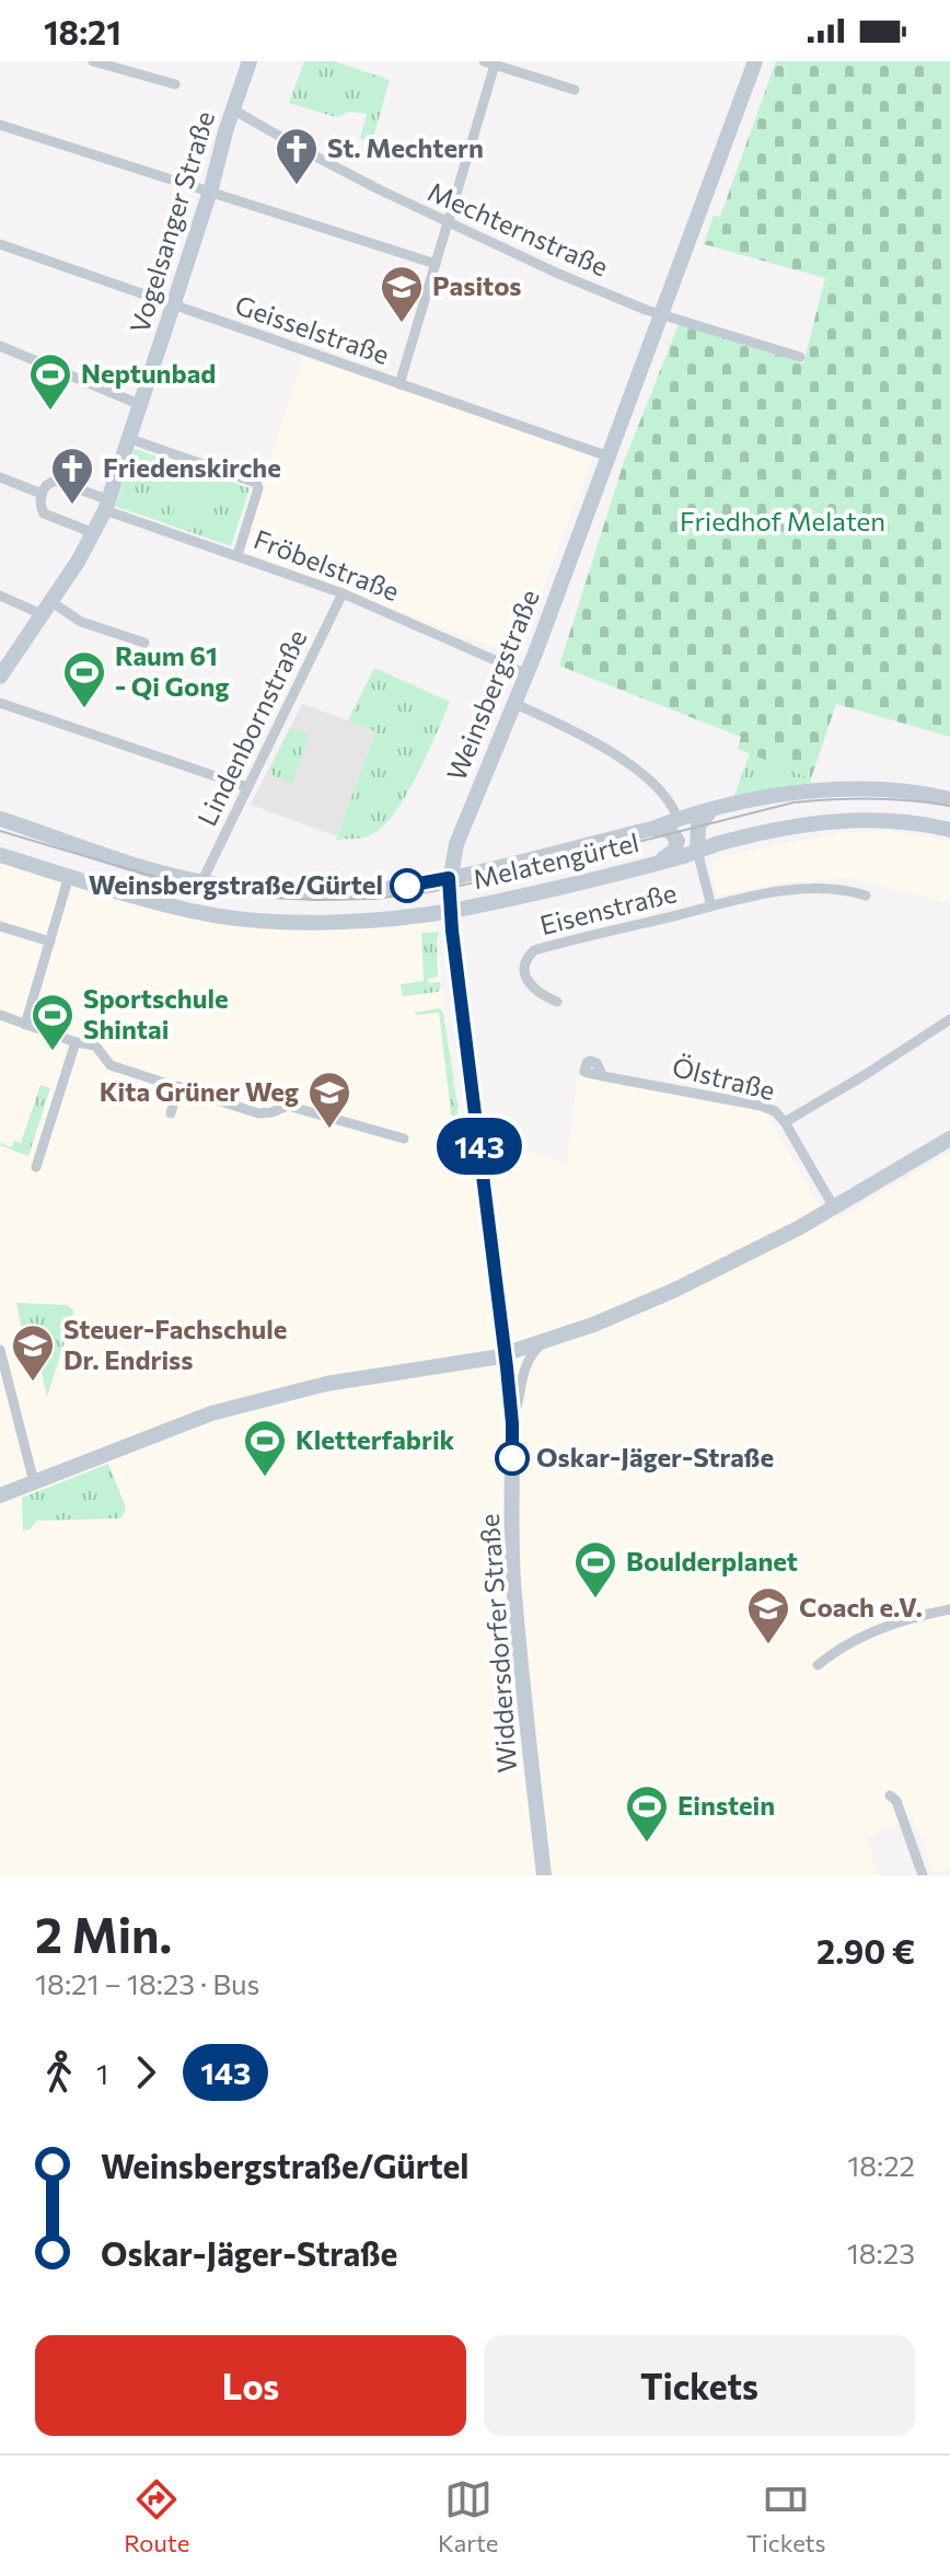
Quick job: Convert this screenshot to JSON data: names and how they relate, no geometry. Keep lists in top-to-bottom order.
{
  "streets": {
    "main road": [
      "Vogelsanger Straße",
      "Weinsbergstraße",
      "Melatengürtel",
      "Widdersdorfer Straße"
    ],
    "street": [
      "Mechternstraße",
      "Geisselstraße",
      "Fröbelstraße",
      "Lindenbornstraße",
      "Eisenstraße",
      "Ölstraße"
    ]
  },
  "crossings": [
    ["Vogelsanger Straße", "Mechternstraße"],
    ["Vogelsanger Straße", "Geisselstraße"],
    ["Vogelsanger Straße", "Fröbelstraße"],
    ["Mechternstraße", "Weinsbergstraße"],
    ["Geisselstraße", "Weinsbergstraße"],
    ["Fröbelstraße", "Weinsbergstraße"],
    ["Fröbelstraße", "Lindenbornstraße"],
    ["Weinsbergstraße", "Melatengürtel"],
    ["Weinsbergstraße", "Widdersdorfer Straße"],
    ["Lindenbornstraße", "Melatengürtel"],
    ["Melatengürtel", "Eisenstraße"]
  ],
  "parks": ["Friedhof Melaten"],
  "places": {
    "church": ["St. Mechtern", "Friedenskirche"],
    "school or university": [
      "Pasitos",
      "Kita Grüner Weg",
      "Steuer-Fachschule Dr. Endriss",
      "Coach e.V."
    ],
    "sports": [
      "Neptunbad",
      "Raum 61 - Qi Gong",
      "Sportschule Shintai",
      "Kletterfabrik",
      "Boulderplanet",
      "Einstein"
    ],
    "other": ["Weinsbergstraße/Gürtel", "Oskar-Jäger-Straße"]
  },
  "lines": ["bus line 143"],
  "page": {
    "status": "18:21",
    "on_map": "143",
    "heading": ["2 Min.", "18:21 – 18:23 · Bus", "2.90 €"],
    "legs": ["1", "143"],
    "list": [
      {
        "name": "Weinsbergstraße/Gürtel",
        "value": "18:22"
      },
      {
        "name": "Oskar-Jäger-Straße",
        "value": "18:23"
      }
    ],
    "buttons": ["Los", "Tickets"],
    "tabs": ["Route", "Karte", "Tickets"]
  }
}
